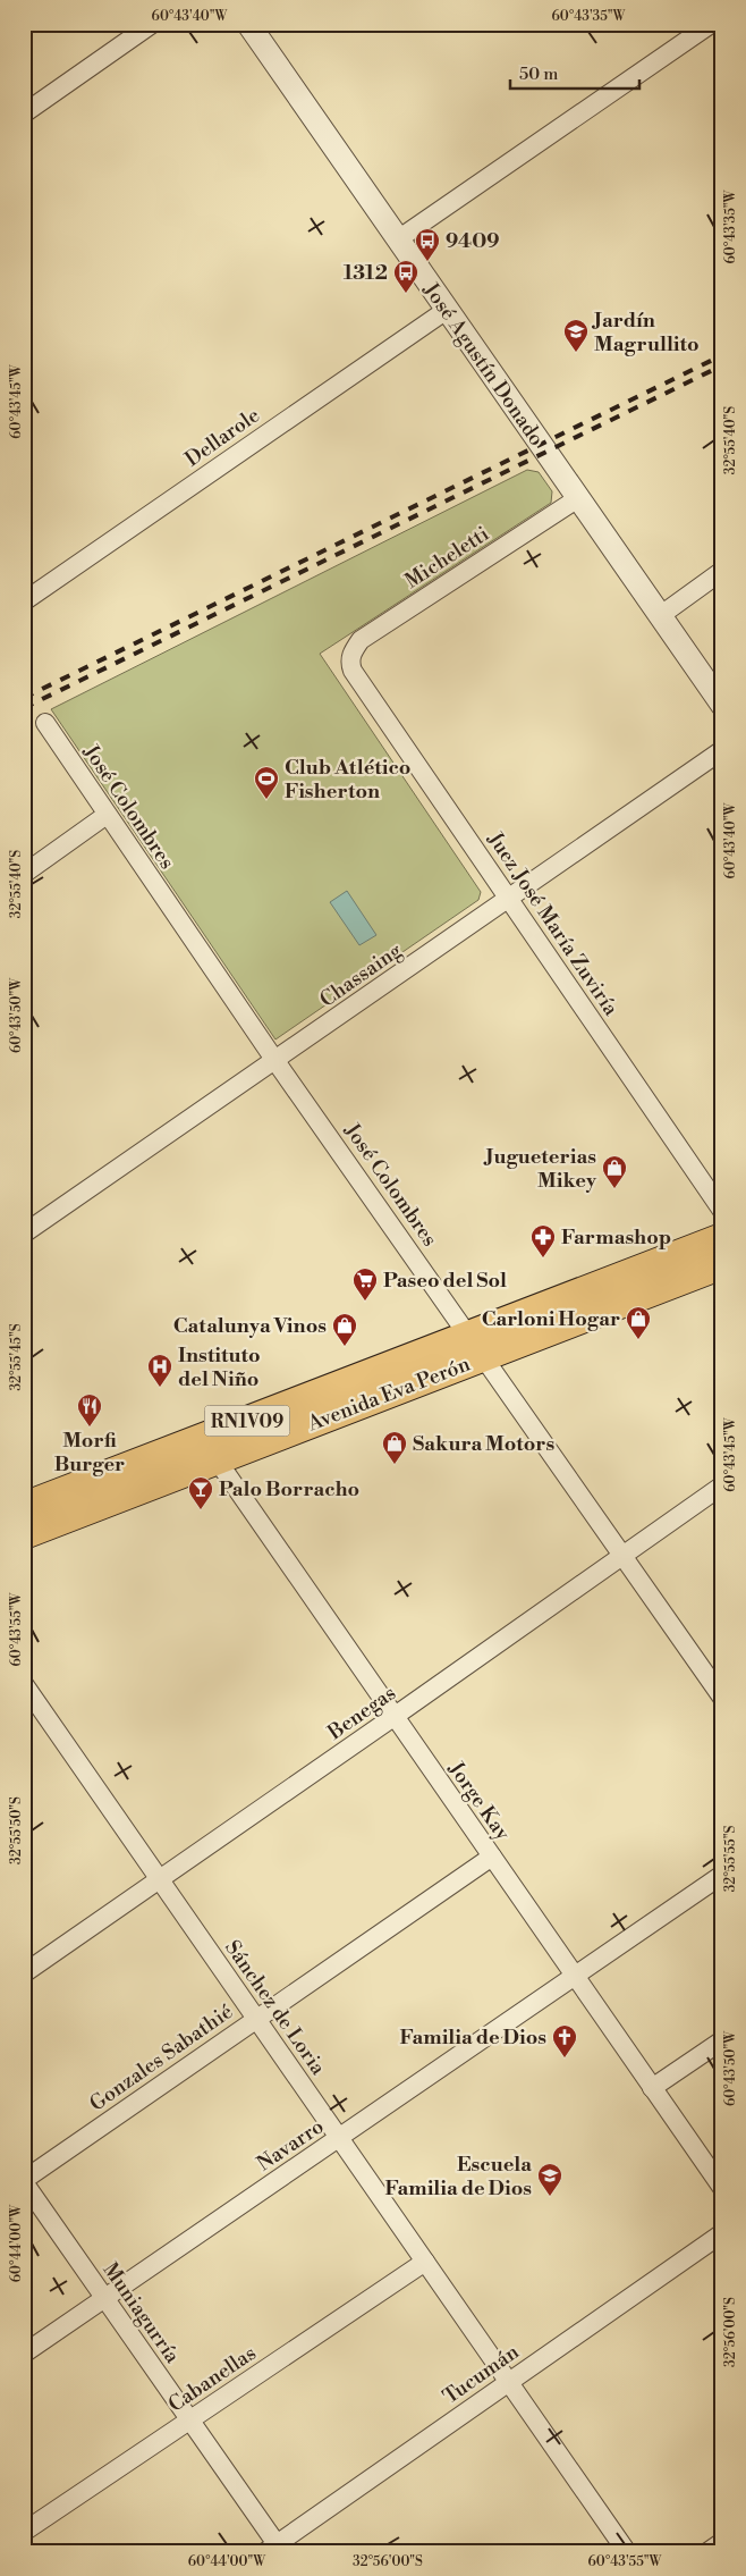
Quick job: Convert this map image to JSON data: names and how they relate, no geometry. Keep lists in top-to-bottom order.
{
  "streets": {
    "main road": ["Avenida Eva Perón", "RN1V09"],
    "street": [
      "José Agustín Donado",
      "Dellarole",
      "Micheletti",
      "José Colombres",
      "Juez José María Zuviría",
      "Chassaing",
      "Benegas",
      "Jorge Kay",
      "Sánchez de Loria",
      "Gonzales Sabathié",
      "Navarro",
      "Muniagurría",
      "Tucumán",
      "Cabanellas"
    ]
  },
  "crossings": [
    ["José Agustín Donado", "Dellarole"],
    ["José Agustín Donado", "Micheletti"],
    ["Micheletti", "Juez José María Zuviría"],
    ["José Colombres", "Chassaing"],
    ["José Colombres", "Avenida Eva Perón"],
    ["José Colombres", "Benegas"],
    ["Juez José María Zuviría", "Chassaing"],
    ["Avenida Eva Perón", "Jorge Kay"],
    ["Benegas", "Jorge Kay"],
    ["Benegas", "Sánchez de Loria"],
    ["Jorge Kay", "Gonzales Sabathié"],
    ["Jorge Kay", "Navarro"],
    ["Sánchez de Loria", "Gonzales Sabathié"],
    ["Sánchez de Loria", "Navarro"],
    ["Sánchez de Loria", "Tucumán"],
    ["Sánchez de Loria", "Cabanellas"],
    ["Gonzales Sabathié", "Muniagurría"],
    ["Navarro", "Muniagurría"],
    ["Muniagurría", "Tucumán"],
    ["Muniagurría", "Cabanellas"]
  ],
  "places": {
    "bus stop": ["9409", "1312"],
    "school or university": ["Jardín Magrullito", "Escuela Familia de Dios"],
    "sports": ["Club Atlético Fisherton"],
    "shop": [
      "Jugueterias Mikey",
      "Carloni Hogar",
      "Catalunya Vinos",
      "Sakura Motors"
    ],
    "pharmacy": ["Farmashop"],
    "supermarket": ["Paseo del Sol"],
    "hospital": ["Instituto del Niño"],
    "restaurant": ["Morfi Burger"],
    "bar": ["Palo Borracho"],
    "church": ["Familia de Dios"]
  },
  "scale_bar": "50 m",
  "coordinates": [
    "60°43'40\"W",
    "60°43'35\"W",
    "60°43'45\"W",
    "32°55'40\"S",
    "60°43'50\"W",
    "32°55'45\"S",
    "60°43'55\"W",
    "32°55'50\"S",
    "32°55'55\"S",
    "60°44'00\"W",
    "32°56'00\"S"
  ]
}
